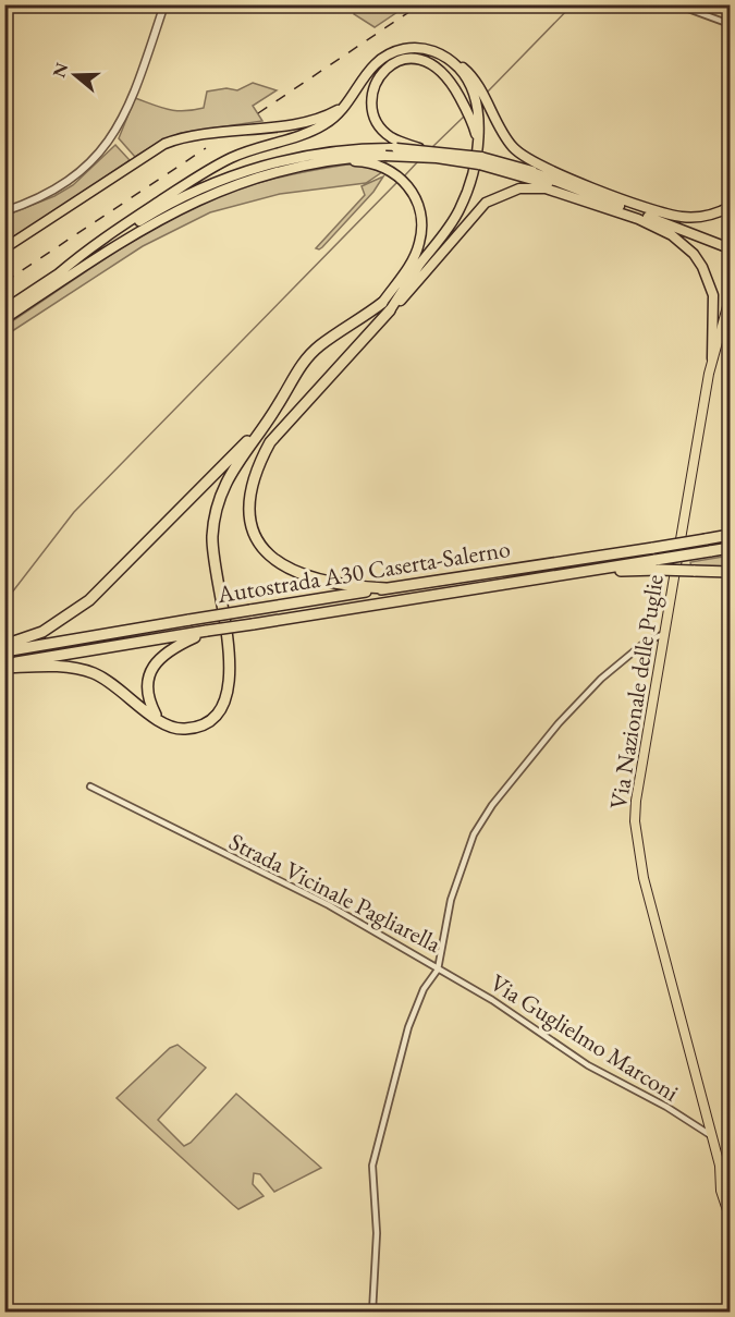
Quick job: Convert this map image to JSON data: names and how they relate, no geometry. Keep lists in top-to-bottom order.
{
  "streets": {
    "highway": ["Autostrada A30 Caserta-Salerno"],
    "main road": ["Via Nazionale delle Puglie"],
    "street": ["Strada Vicinale Pagliarella", "Via Guglielmo Marconi"]
  },
  "crossings": [
    ["Via Nazionale delle Puglie", "Strada Vicinale Pagliarella"],
    ["Via Nazionale delle Puglie", "Via Guglielmo Marconi"],
    ["Strada Vicinale Pagliarella", "Via Guglielmo Marconi"]
  ],
  "north": "left"
}
